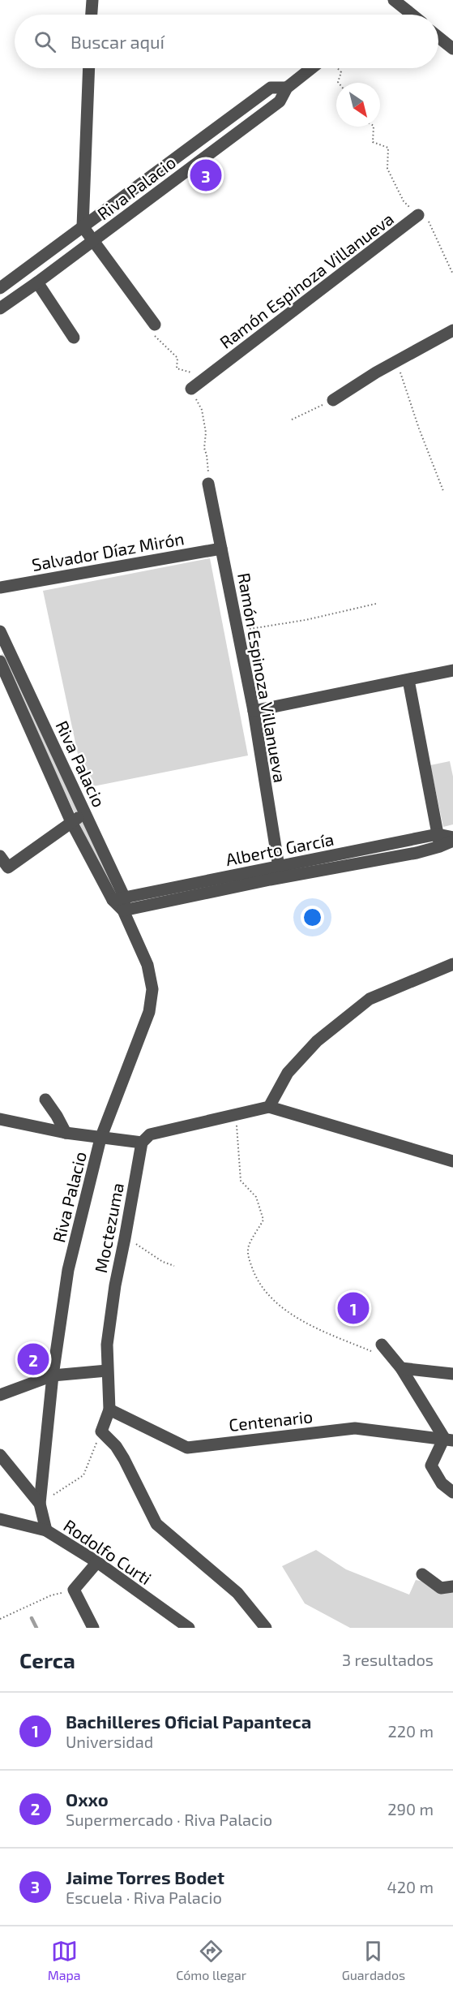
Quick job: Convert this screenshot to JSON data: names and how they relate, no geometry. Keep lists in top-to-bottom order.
{
  "streets": {
    "street": [
      "Riva Palacio",
      "Ramón Espinoza Villanueva",
      "Salvador Díaz Mirón",
      "Alberto García",
      "Moctezuma",
      "Centenario",
      "Rodolfo Curti"
    ]
  },
  "crossings": [
    ["Riva Palacio", "Alberto García"],
    ["Ramón Espinoza Villanueva", "Salvador Díaz Mirón"],
    ["Ramón Espinoza Villanueva", "Alberto García"],
    ["Moctezuma", "Centenario"]
  ],
  "north": "bottom right",
  "page": {
    "search": "Buscar aquí",
    "pins": ["3", "1", "2"],
    "heading": ["Cerca", "3 resultados"],
    "list": [
      {
        "mark": "1",
        "name": "Bachilleres Oficial Papanteca",
        "note": "Universidad",
        "value": "220 m"
      },
      {
        "mark": "2",
        "name": "Oxxo",
        "note": "Supermercado · Riva Palacio",
        "value": "290 m"
      },
      {
        "mark": "3",
        "name": "Jaime Torres Bodet",
        "note": "Escuela · Riva Palacio",
        "value": "420 m"
      }
    ],
    "nav": ["Mapa", "Cómo llegar", "Guardados"]
  }
}
